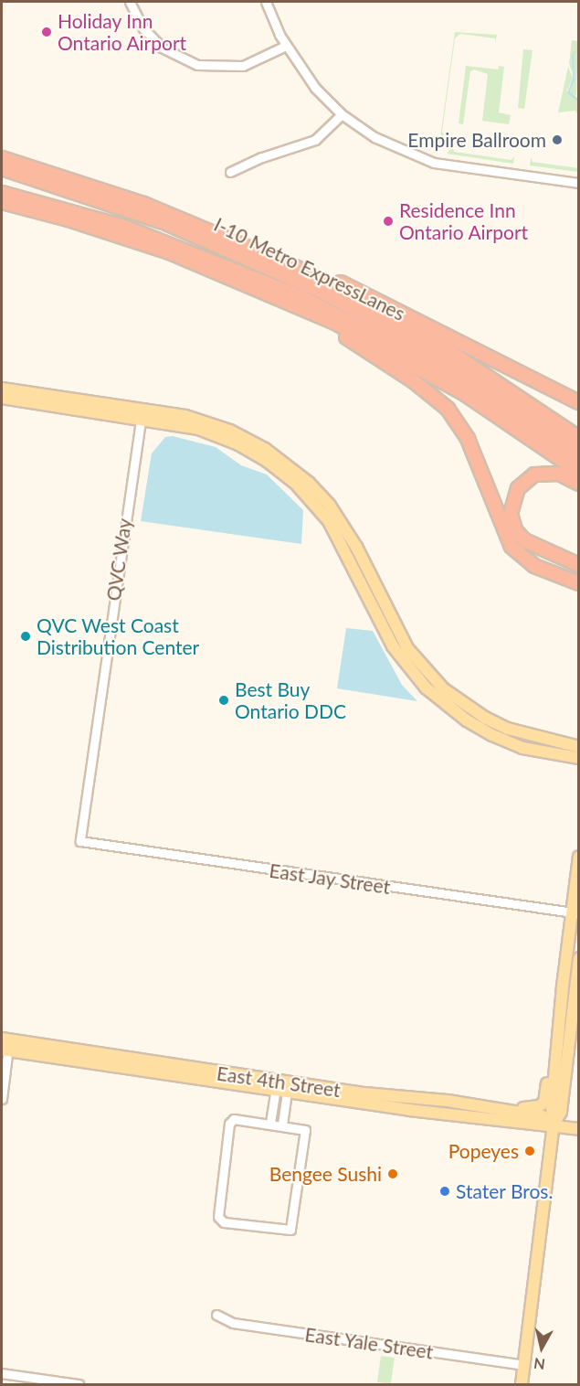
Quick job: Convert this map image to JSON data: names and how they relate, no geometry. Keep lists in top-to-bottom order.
{
  "streets": {
    "highway": ["I-10 Metro ExpressLanes"],
    "main road": ["East 4th Street"],
    "street": ["QVC Way", "East Jay Street", "East Yale Street"]
  },
  "crossings": [
    ["QVC Way", "East Jay Street"]
  ],
  "places": [
    "Holiday Inn Ontario Airport",
    "Empire Ballroom",
    "Residence Inn Ontario Airport",
    "QVC West Coast Distribution Center",
    "Best Buy Ontario DDC",
    "Popeyes",
    "Bengee Sushi",
    "Stater Bros."
  ],
  "north": "bottom"
}
